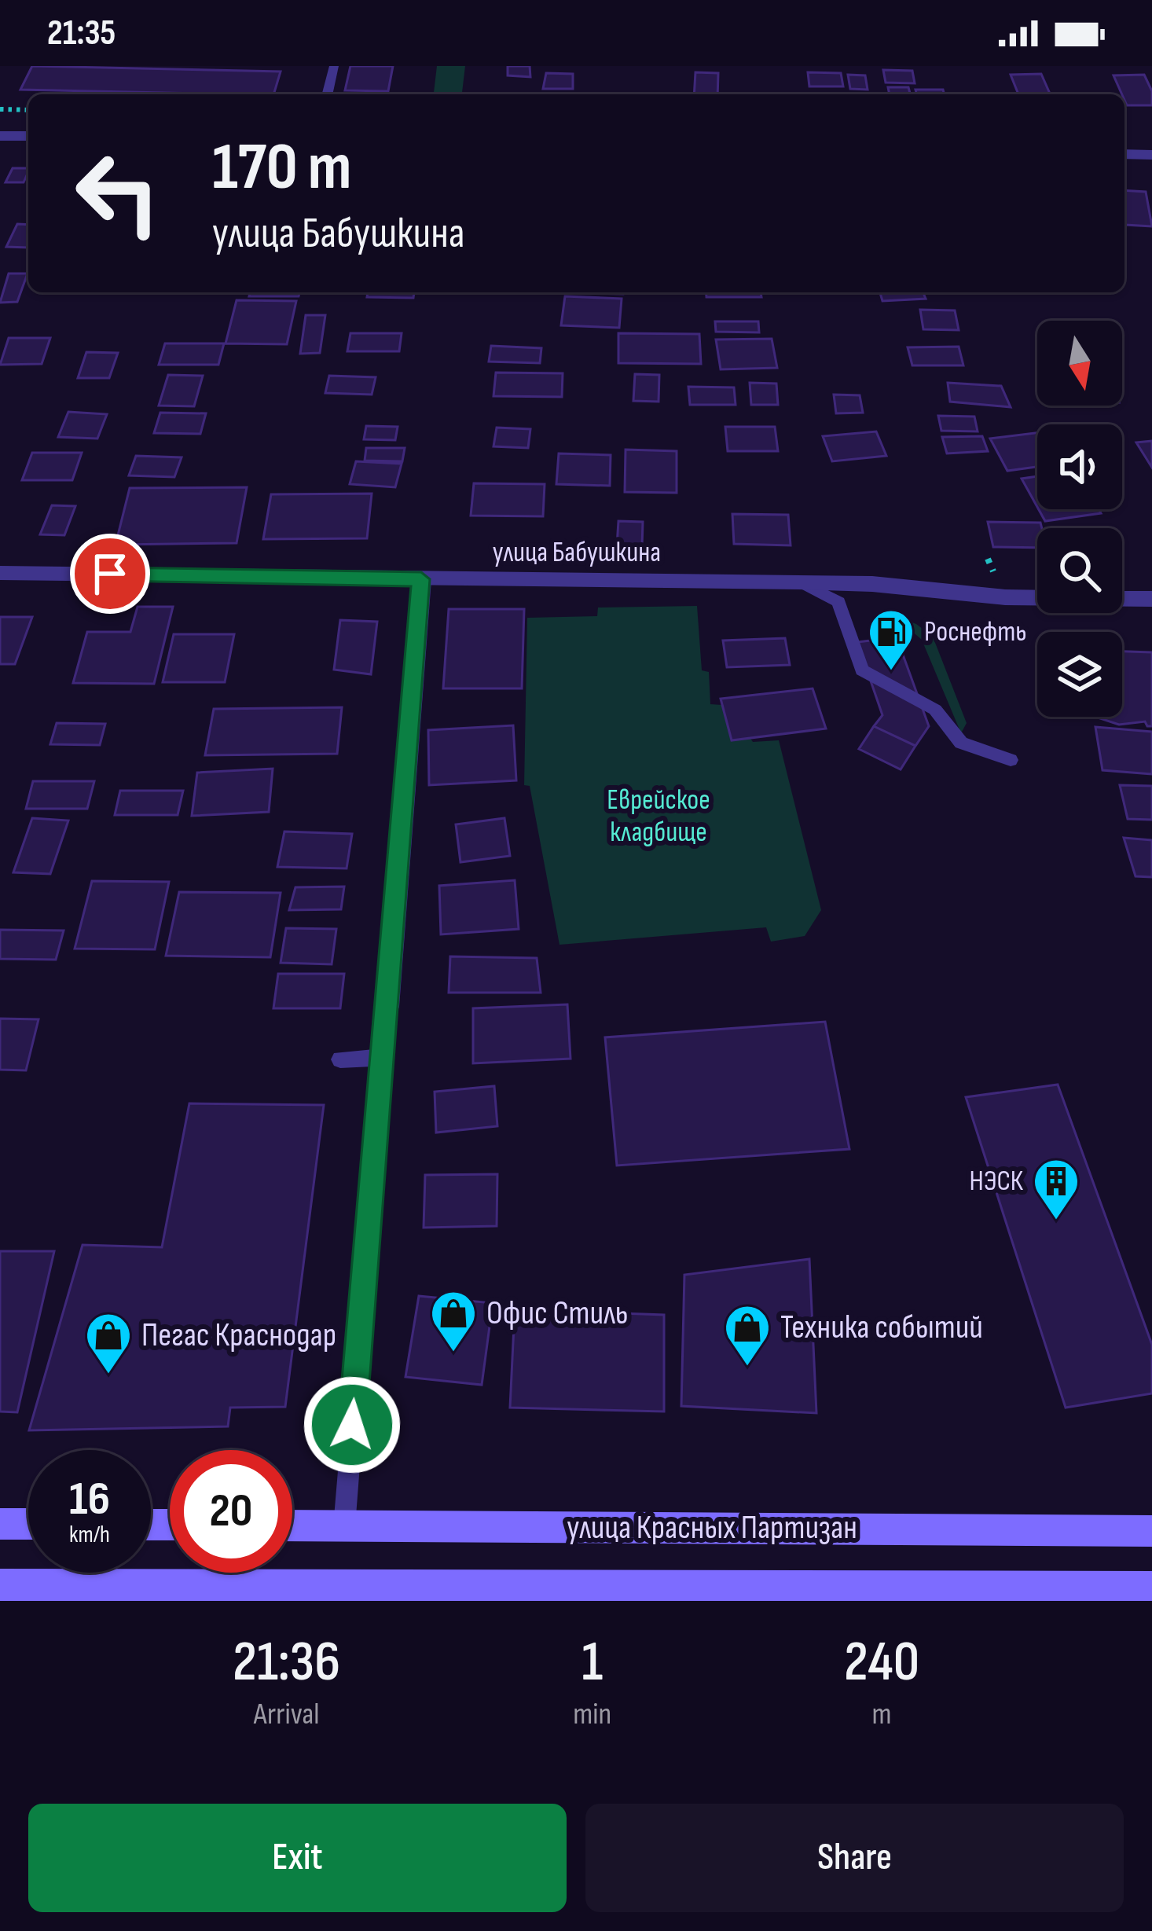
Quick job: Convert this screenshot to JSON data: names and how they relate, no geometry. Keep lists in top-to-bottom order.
{
  "streets": {
    "main road": ["улица Красных Партизан"],
    "street": ["улица Бабушкина"]
  },
  "parks": ["Еврейское кладбище"],
  "places": {
    "fuel station": ["Роснефть"],
    "building": ["НЭСК"],
    "shop": ["Офис Стиль", "Техника событий", "Пегас Краснодар"]
  },
  "north": "bottom",
  "page": {
    "status": "21:35",
    "turn": ["170 m", "улица Бабушкина"],
    "speed": "16 km/h",
    "limit": "20",
    "eta": [
      "21:36",
      "Arrival",
      "1",
      "min",
      "240",
      "m"
    ],
    "buttons": ["Exit", "Share"]
  }
}
